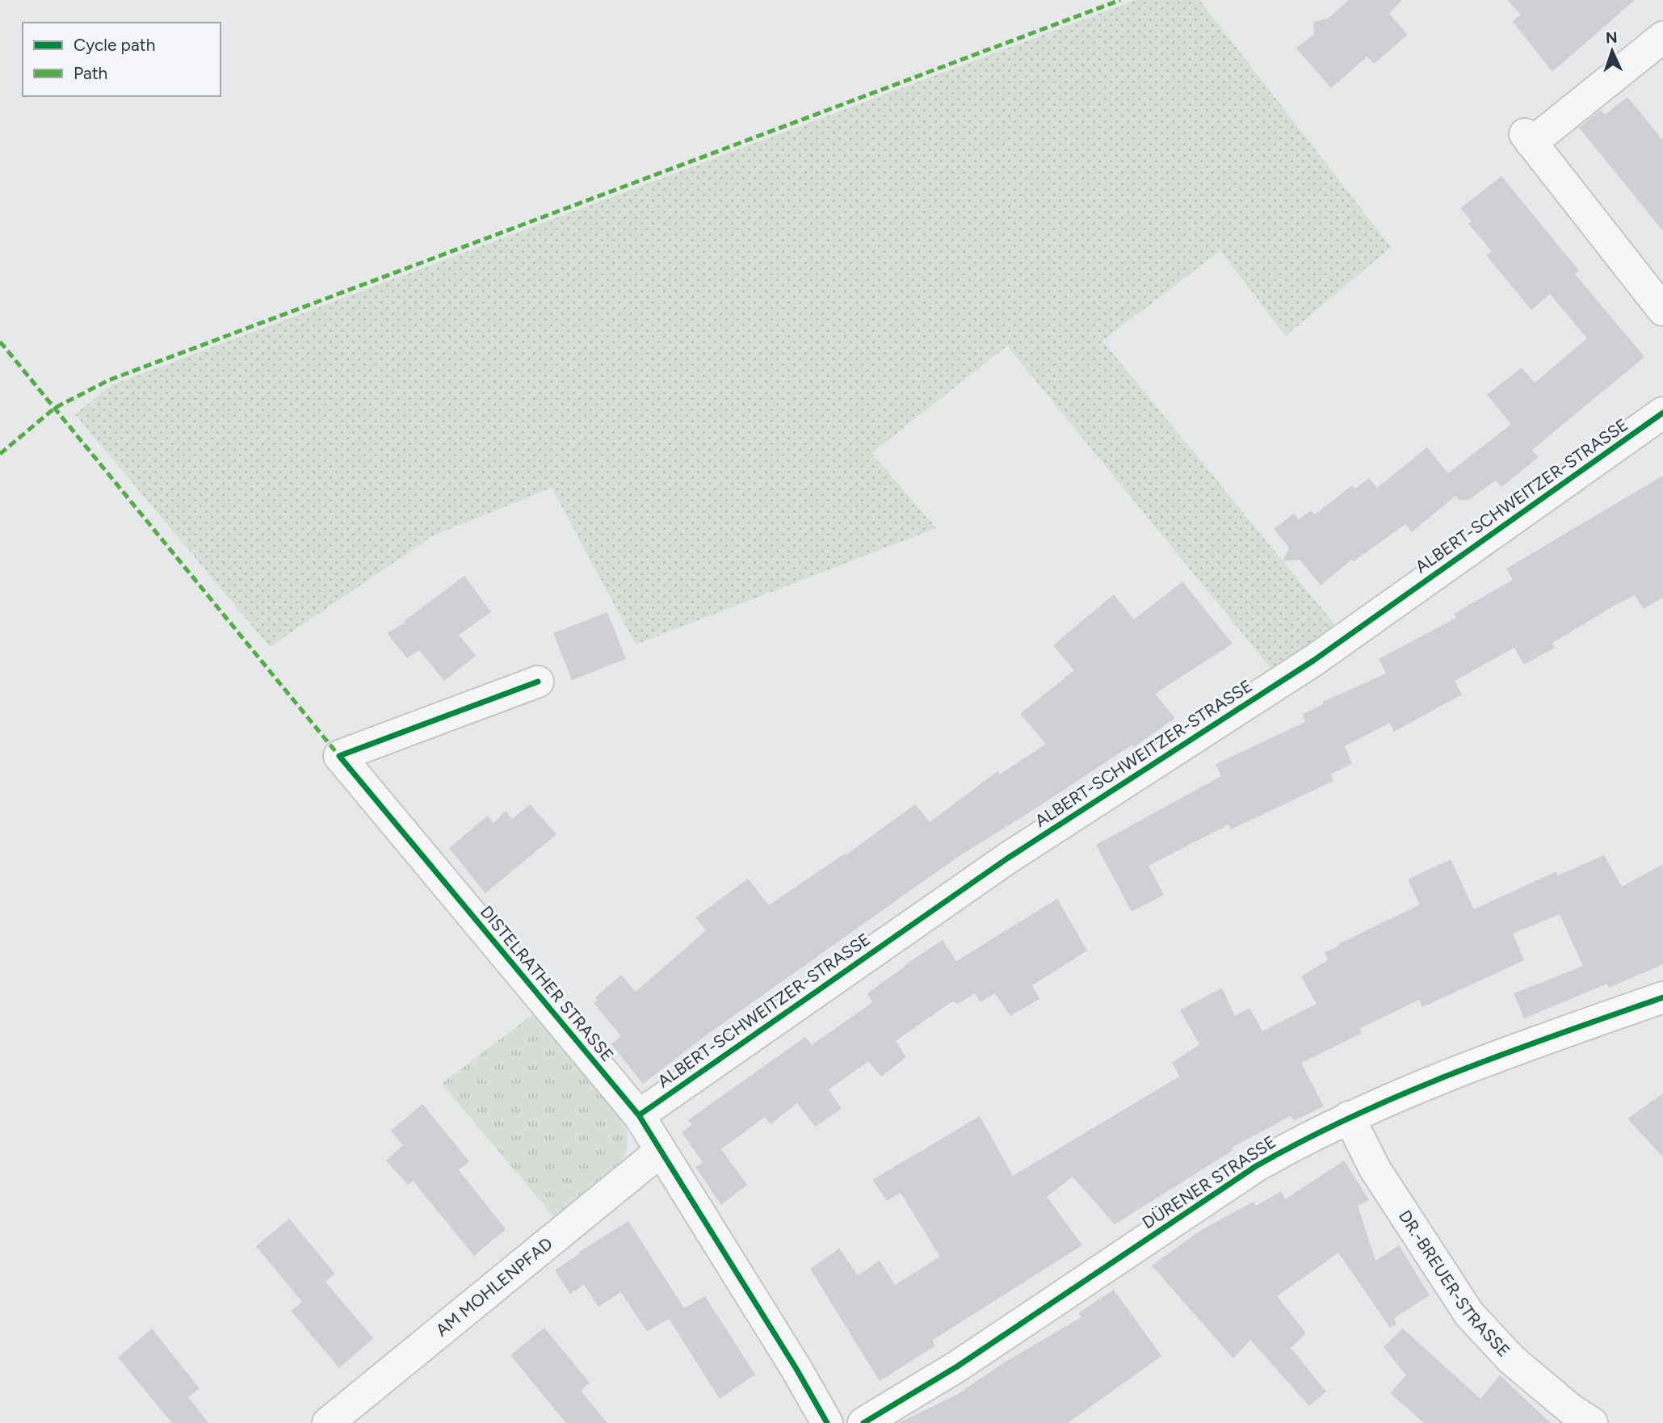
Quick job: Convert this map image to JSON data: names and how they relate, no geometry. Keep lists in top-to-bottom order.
{
  "streets": {
    "main road": ["DÜRENER STRASSE"],
    "street": [
      "ALBERT-SCHWEITZER-STRASSE",
      "DISTELRATHER STRASSE",
      "DR.-BREUER-STRASSE",
      "AM MOHLENPFAD"
    ]
  },
  "crossings": [
    ["ALBERT-SCHWEITZER-STRASSE", "DISTELRATHER STRASSE"],
    ["DISTELRATHER STRASSE", "AM MOHLENPFAD"],
    ["DÜRENER STRASSE", "DR.-BREUER-STRASSE"]
  ],
  "legend": ["Cycle path", "Path"],
  "north": "top"
}
